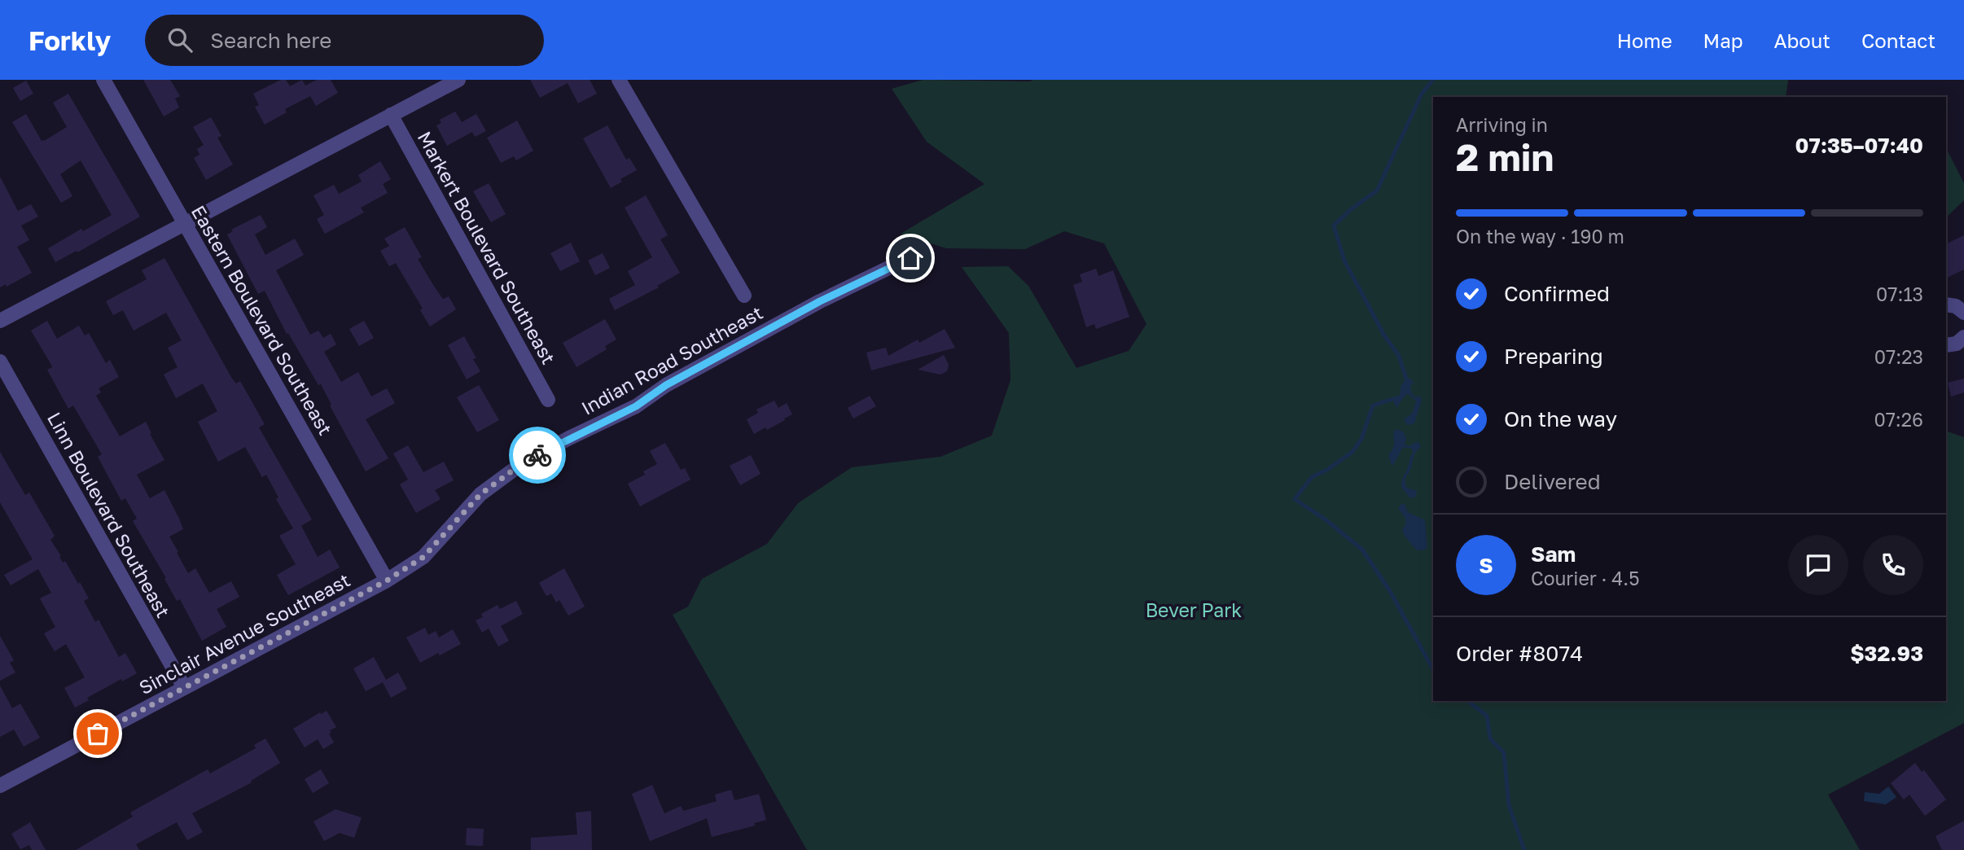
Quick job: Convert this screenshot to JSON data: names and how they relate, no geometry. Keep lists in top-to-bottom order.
{
  "streets": {
    "street": [
      "Markert Boulevard Southeast",
      "Eastern Boulevard Southeast",
      "Indian Road Southeast",
      "Linn Boulevard Southeast",
      "Sinclair Avenue Southeast"
    ]
  },
  "crossings": [
    ["Eastern Boulevard Southeast", "Indian Road Southeast"],
    ["Eastern Boulevard Southeast", "Sinclair Avenue Southeast"],
    ["Indian Road Southeast", "Sinclair Avenue Southeast"],
    ["Linn Boulevard Southeast", "Sinclair Avenue Southeast"]
  ],
  "parks": ["Bever Park"],
  "page": {
    "header": "Forkly",
    "search": "Search here",
    "nav": [
      "Home",
      "Map",
      "About",
      "Contact"
    ],
    "heading": ["2 min", "Arriving in", "07:35–07:40"],
    "panel": [
      "Sam",
      "Courier · 4.5",
      "Order #8074",
      "$32.93"
    ],
    "bar": "On the way · 190 m",
    "list": [
      ["Confirmed", "07:13"],
      ["Preparing", "07:23"],
      ["On the way", "07:26"],
      "Delivered"
    ],
    "round": "S"
  }
}
